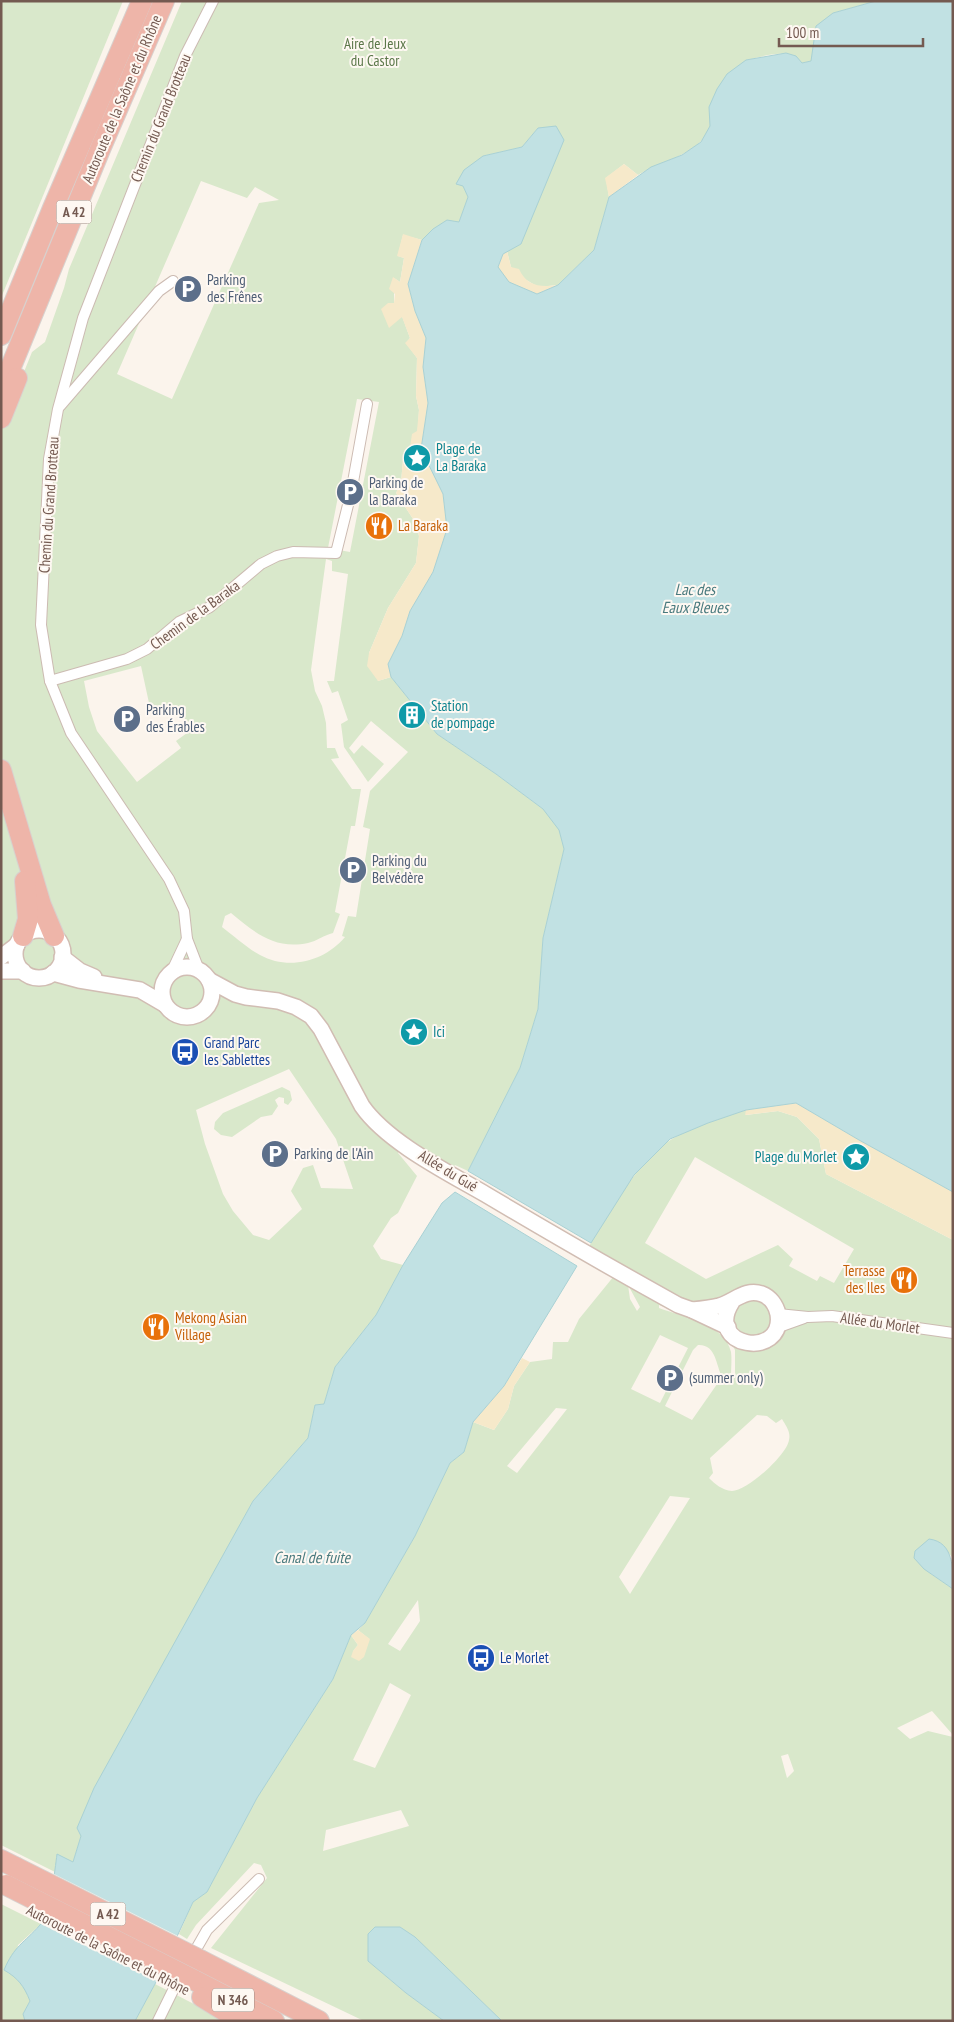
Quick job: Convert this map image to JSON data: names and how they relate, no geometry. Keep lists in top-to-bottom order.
{
  "streets": {
    "highway": ["Autoroute de la Saône et du Rhône", "A 42", "N 346"],
    "street": [
      "Chemin du Grand Brotteau",
      "Chemin de la Baraka",
      "Allée du Gué",
      "Allée du Morlet"
    ]
  },
  "crossings": [
    ["Autoroute de la Saône et du Rhône", "N 346"],
    ["Chemin du Grand Brotteau", "Chemin de la Baraka"],
    ["Chemin du Grand Brotteau", "Allée du Gué"],
    ["Allée du Gué", "Allée du Morlet"]
  ],
  "water": ["Lac des Eaux Bleues", "Canal de fuite"],
  "parks": ["Aire de Jeux du Castor"],
  "places": {
    "parking": [
      "Parking des Frênes",
      "Parking de la Baraka",
      "Parking des Érables",
      "Parking du Belvédère",
      "Parking de l'Ain",
      "(summer only)"
    ],
    "place": ["Plage de La Baraka", "Ici", "Plage du Morlet"],
    "restaurant": ["La Baraka", "Terrasse des Iles", "Mekong Asian Village"],
    "building": ["Station de pompage"],
    "bus stop": ["Grand Parc les Sablettes", "Le Morlet"]
  },
  "scale_bar": "100 m"
}
